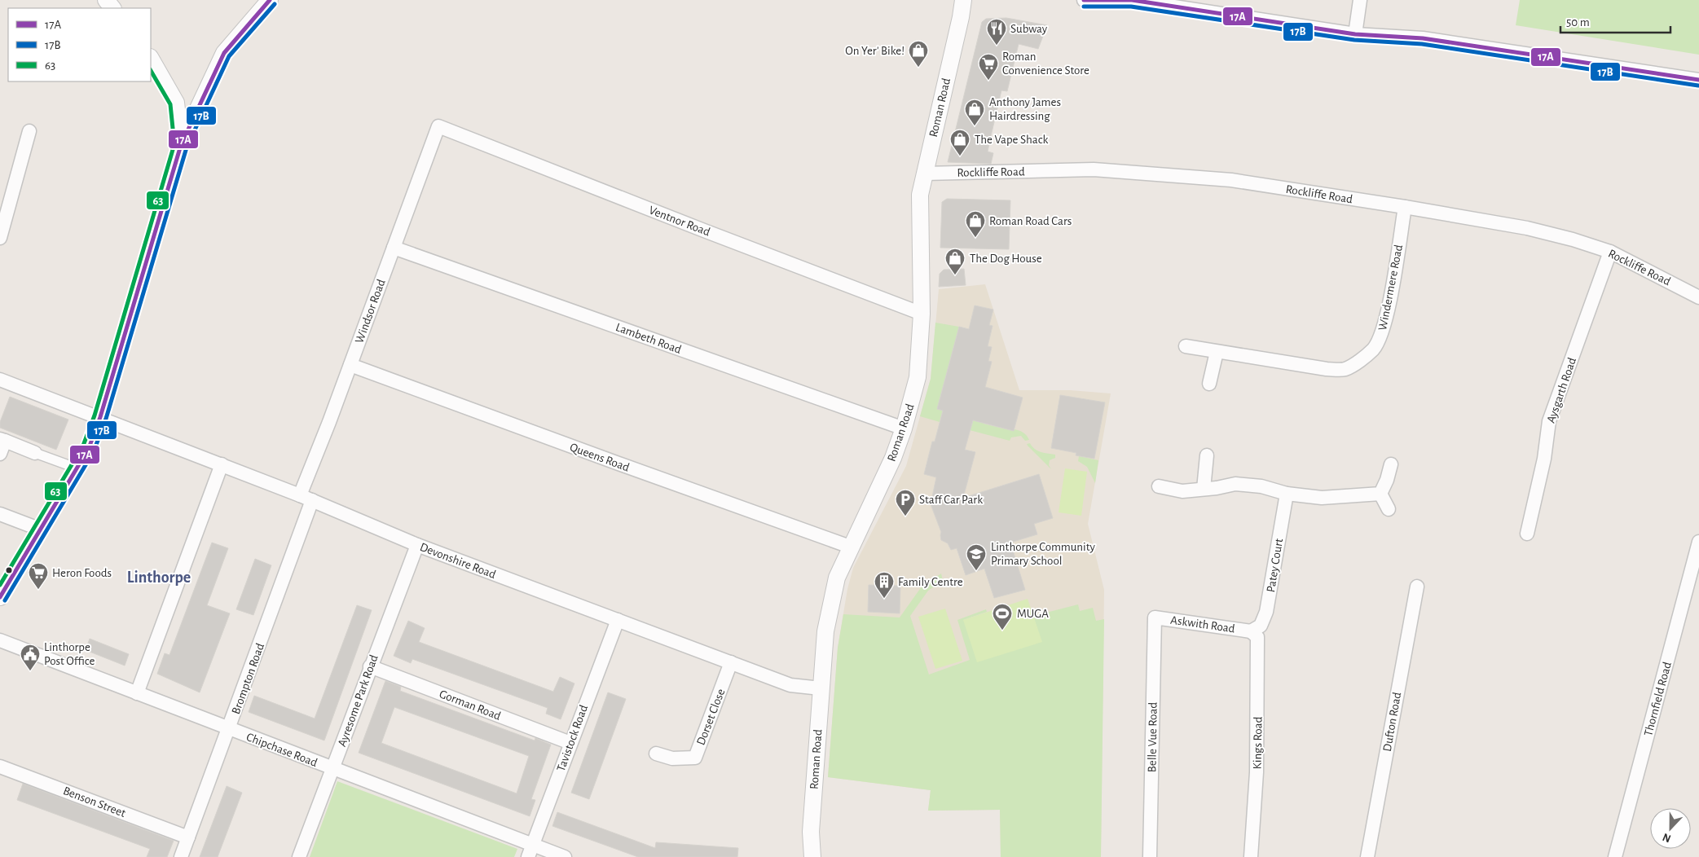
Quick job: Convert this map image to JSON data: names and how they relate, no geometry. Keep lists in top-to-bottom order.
{
  "streets": {
    "street": [
      "Roman Road",
      "Rockliffe Road",
      "Ventnor Road",
      "Windermere Road",
      "Windsor Road",
      "Lambeth Road",
      "Aysgarth Road",
      "Queens Road",
      "Devonshire Road",
      "Patey Court",
      "Askwith Road",
      "Brompton Road",
      "Thornfield Road",
      "Ayresome Park Road",
      "Gorman Road",
      "Dorset Close",
      "Dufton Road",
      "Belle Vue Road",
      "Tavistock Road",
      "Kings Road",
      "Chipchase Road",
      "Benson Street"
    ]
  },
  "crossings": [
    ["Roman Road", "Rockliffe Road"],
    ["Roman Road", "Ventnor Road"],
    ["Roman Road", "Lambeth Road"],
    ["Roman Road", "Queens Road"],
    ["Roman Road", "Devonshire Road"],
    ["Rockliffe Road", "Windermere Road"],
    ["Rockliffe Road", "Aysgarth Road"],
    ["Ventnor Road", "Windsor Road"],
    ["Windsor Road", "Lambeth Road"],
    ["Windsor Road", "Queens Road"],
    ["Windsor Road", "Devonshire Road"],
    ["Windsor Road", "Brompton Road"],
    ["Devonshire Road", "Brompton Road"],
    ["Devonshire Road", "Ayresome Park Road"],
    ["Devonshire Road", "Dorset Close"],
    ["Devonshire Road", "Tavistock Road"],
    ["Patey Court", "Askwith Road"],
    ["Patey Court", "Kings Road"],
    ["Askwith Road", "Belle Vue Road"],
    ["Askwith Road", "Kings Road"],
    ["Brompton Road", "Chipchase Road"],
    ["Brompton Road", "Benson Street"],
    ["Ayresome Park Road", "Gorman Road"],
    ["Ayresome Park Road", "Chipchase Road"],
    ["Gorman Road", "Tavistock Road"],
    ["Tavistock Road", "Chipchase Road"]
  ],
  "districts": ["Linthorpe"],
  "places": {
    "restaurant": ["Subway"],
    "shop": [
      "On Yer' Bike!",
      "Anthony James Hairdressing",
      "The Vape Shack",
      "Roman Road Cars",
      "The Dog House"
    ],
    "supermarket": ["Roman Convenience Store", "Heron Foods"],
    "parking": ["Staff Car Park"],
    "school or university": ["Linthorpe Community Primary School"],
    "building": ["Family Centre"],
    "sports": ["MUGA"],
    "public building": ["Linthorpe Post Office"]
  },
  "lines": ["transit line 17A", "transit line 17B", "transit line 63"],
  "legend": ["17A", "17B", "63"],
  "scale_bar": "50 m",
  "north": "bottom"
}
